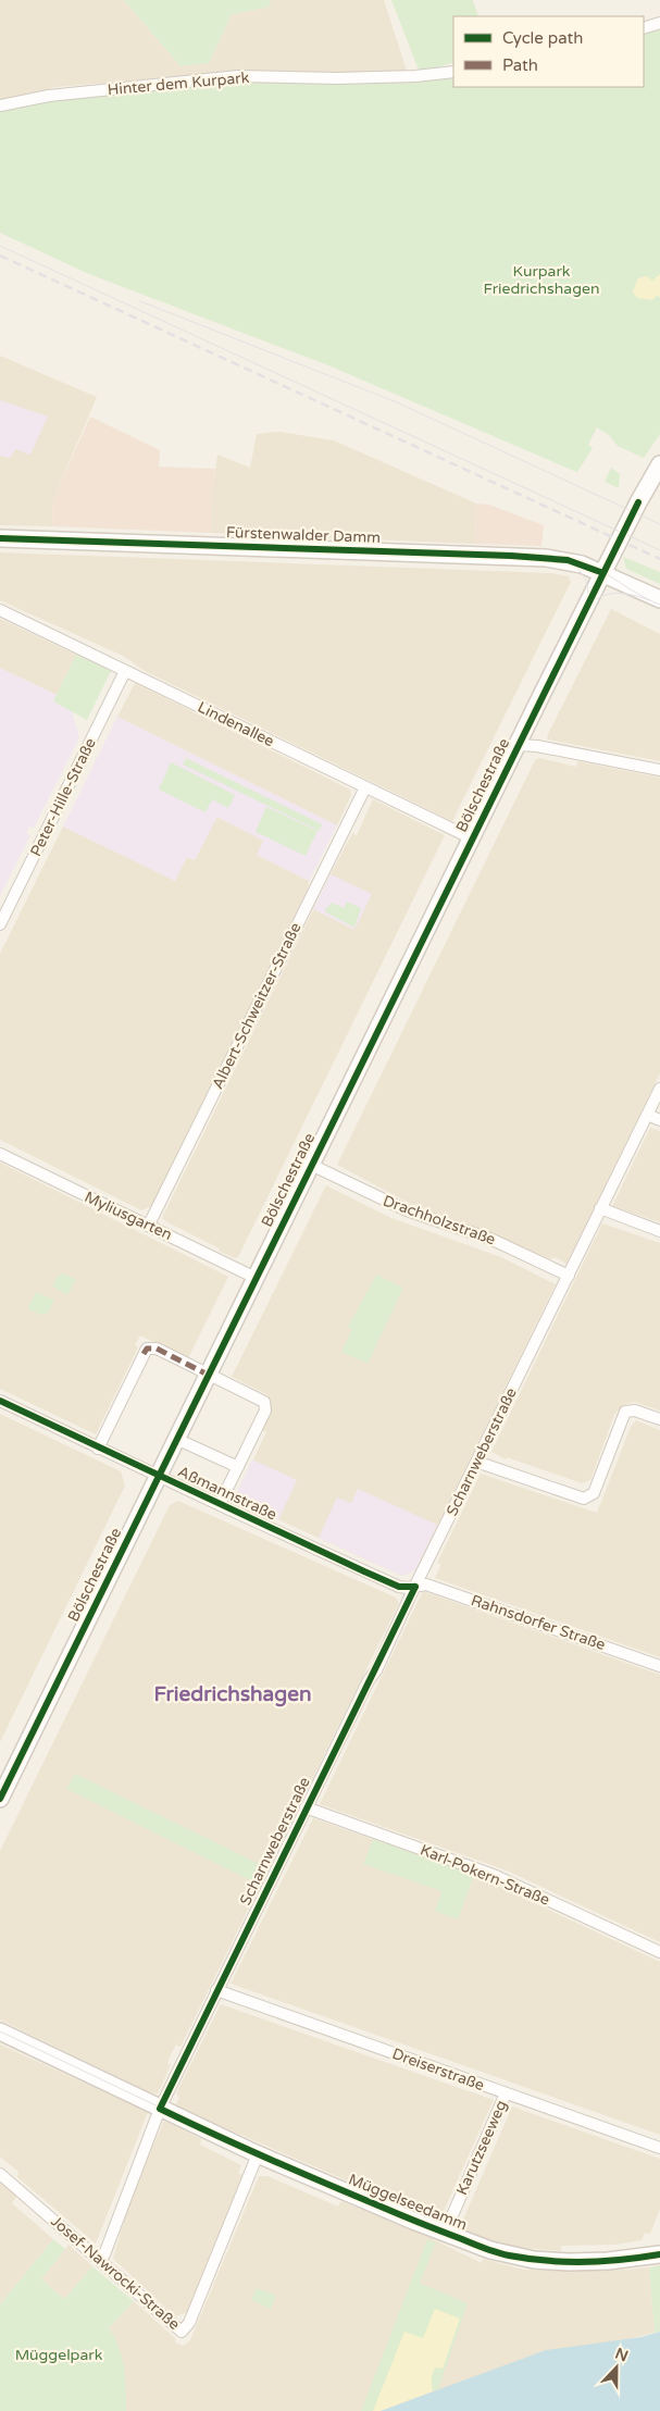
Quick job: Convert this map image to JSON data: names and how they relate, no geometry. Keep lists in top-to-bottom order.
{
  "streets": {
    "main road": ["Fürstenwalder Damm", "Bölschestraße", "Müggelseedamm"],
    "street": [
      "Hinter dem Kurpark",
      "Lindenallee",
      "Peter-Hille-Straße",
      "Albert-Schweitzer-Straße",
      "Myliusgarten",
      "Drachholzstraße",
      "Scharnweberstraße",
      "Aßmannstraße",
      "Rahnsdorfer Straße",
      "Karl-Pokern-Straße",
      "Dreiserstraße",
      "Karutzseeweg",
      "Josef-Nawrocki-Straße"
    ]
  },
  "crossings": [
    ["Fürstenwalder Damm", "Bölschestraße"],
    ["Lindenallee", "Bölschestraße"],
    ["Lindenallee", "Peter-Hille-Straße"],
    ["Lindenallee", "Albert-Schweitzer-Straße"],
    ["Bölschestraße", "Myliusgarten"],
    ["Bölschestraße", "Drachholzstraße"],
    ["Bölschestraße", "Aßmannstraße"],
    ["Albert-Schweitzer-Straße", "Myliusgarten"],
    ["Drachholzstraße", "Scharnweberstraße"],
    ["Scharnweberstraße", "Aßmannstraße"],
    ["Scharnweberstraße", "Rahnsdorfer Straße"],
    ["Scharnweberstraße", "Karl-Pokern-Straße"],
    ["Scharnweberstraße", "Dreiserstraße"],
    ["Scharnweberstraße", "Müggelseedamm"],
    ["Scharnweberstraße", "Josef-Nawrocki-Straße"],
    ["Aßmannstraße", "Rahnsdorfer Straße"],
    ["Dreiserstraße", "Karutzseeweg"],
    ["Karutzseeweg", "Müggelseedamm"],
    ["Müggelseedamm", "Josef-Nawrocki-Straße"]
  ],
  "districts": ["Friedrichshagen"],
  "parks": ["Kurpark Friedrichshagen", "Müggelpark"],
  "legend": ["Cycle path", "Path"],
  "north": "top"
}
